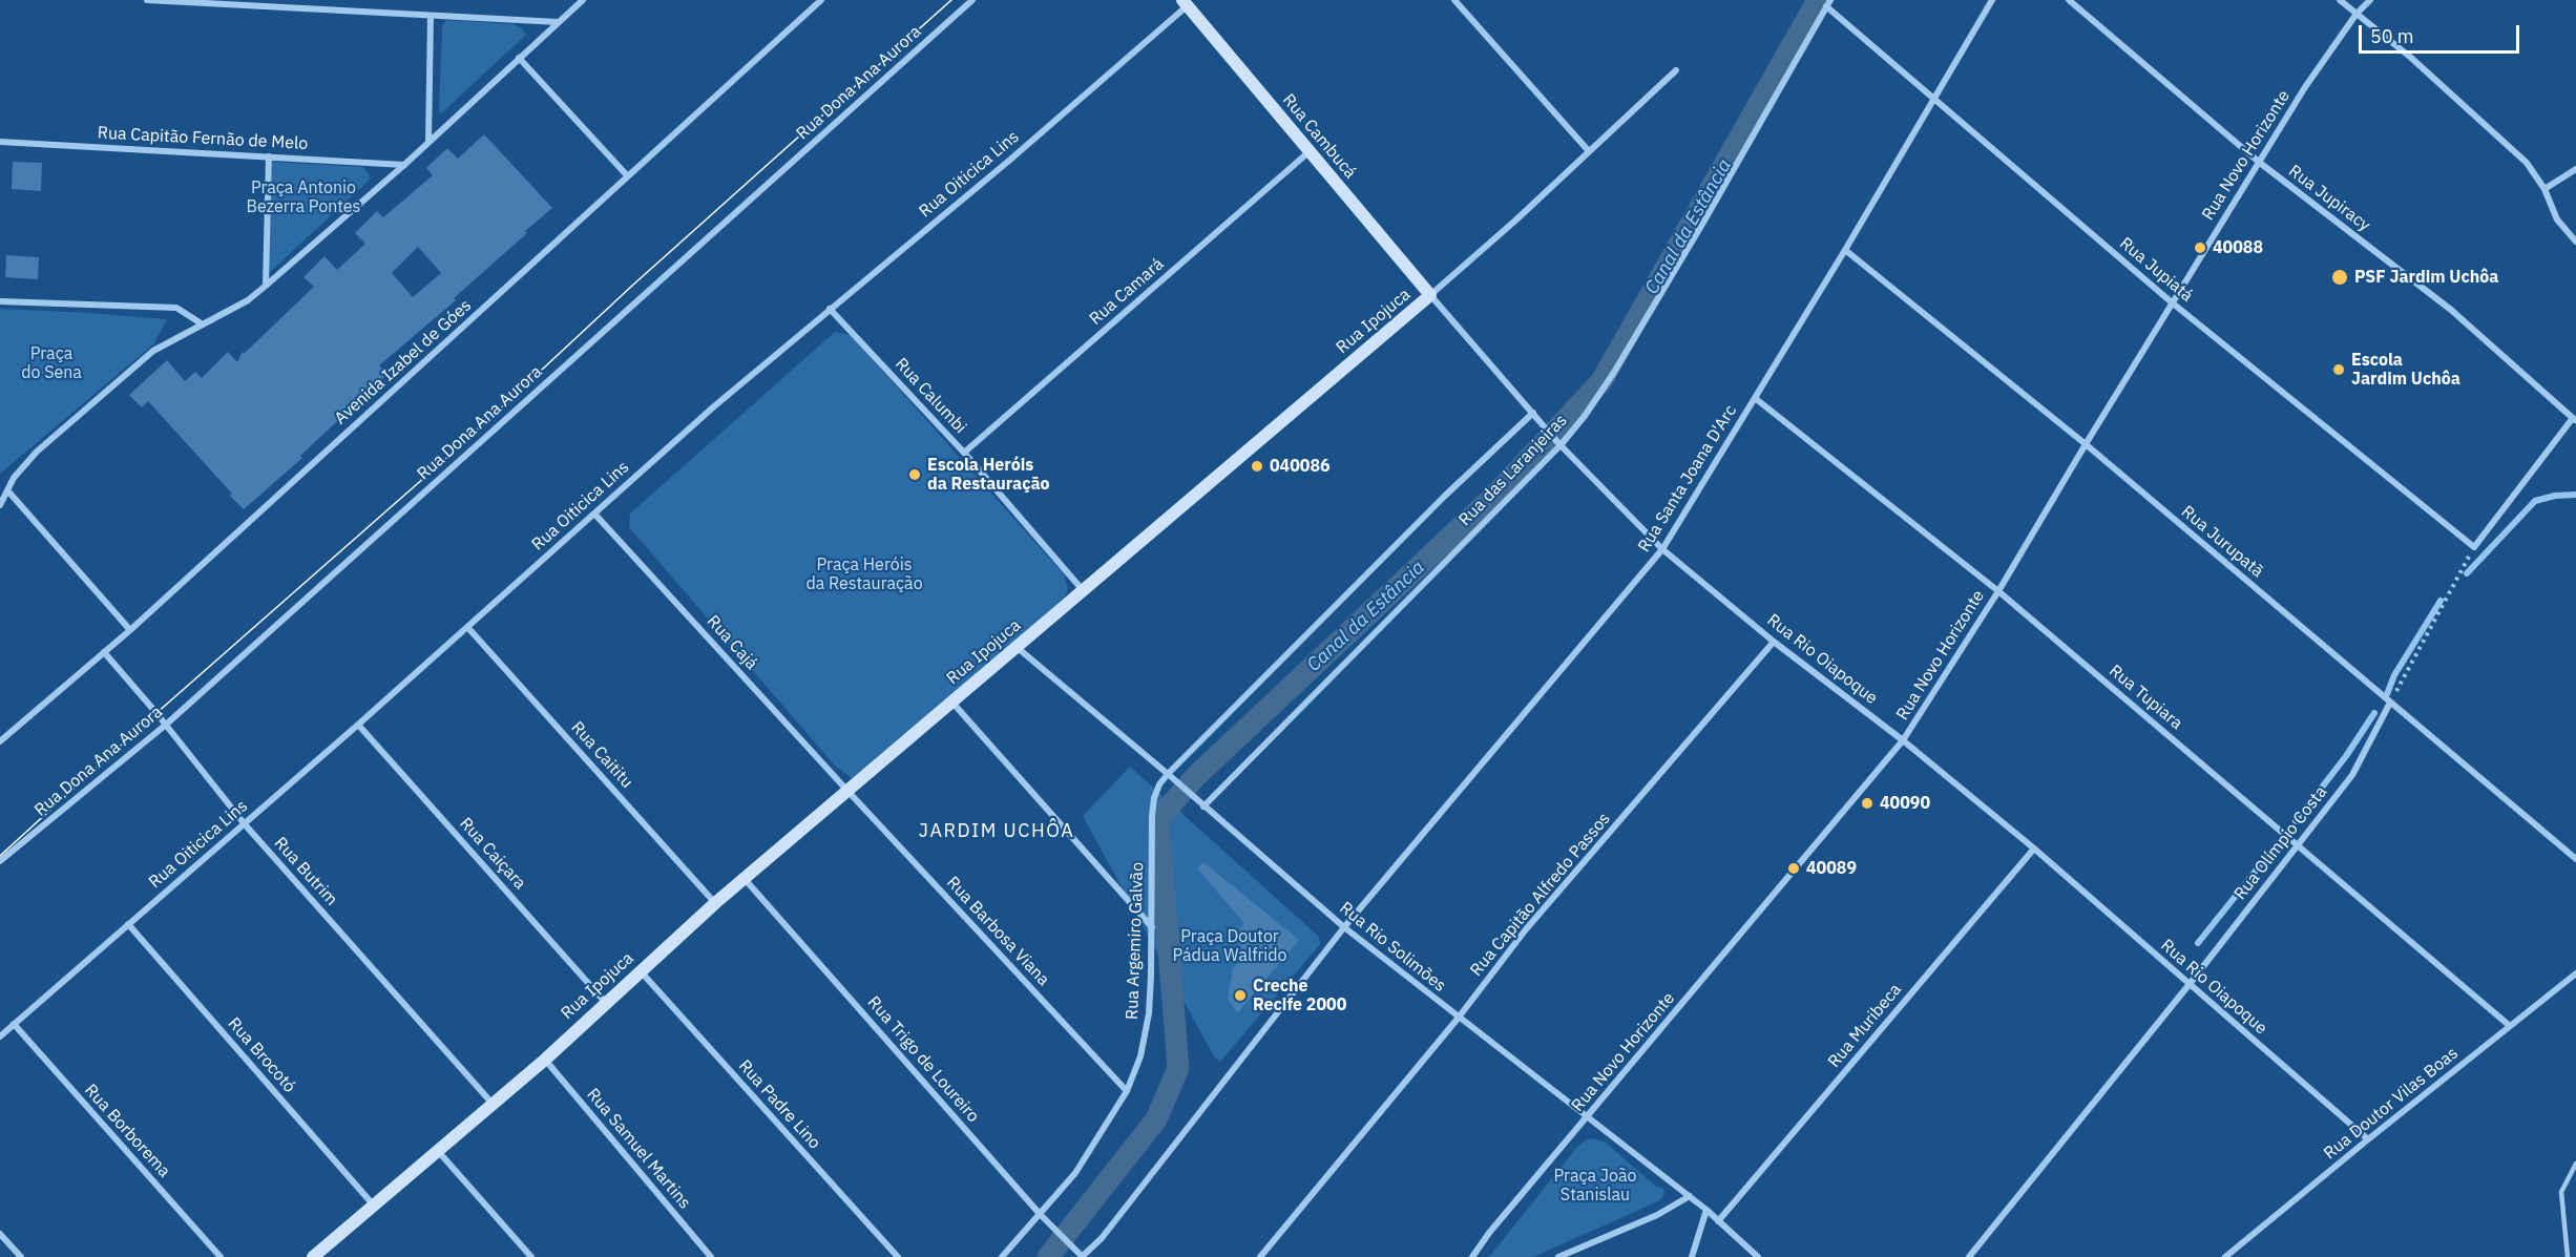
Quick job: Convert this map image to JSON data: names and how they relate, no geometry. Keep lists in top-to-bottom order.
{
  "streets": {
    "main road": ["Rua Cambucá", "Rua Ipojuca"],
    "street": [
      "Rua Dona Ana Aurora",
      "Rua Capitão Fernão de Melo",
      "Rua Novo Horizonte",
      "Rua Oiticica Lins",
      "Rua Jupiracy",
      "Rua Jupiatá",
      "Rua Camará",
      "Avenida Izabel de Góes",
      "Rua Calumbi",
      "Rua das Laranjeiras",
      "Rua Santa Joana D'Arc",
      "Rua Jurupatã",
      "Rua Cajá",
      "Rua Rio Oiapoque",
      "Rua Tupiara",
      "Rua Caititu",
      "Rua Olímpio Costa",
      "Rua Caiçara",
      "Rua Butrim",
      "Rua Capitão Alfredo Passos",
      "Rua Barbosa Viana",
      "Rua Argemiro Galvão",
      "Rua Rio Solimões",
      "Rua Muribeca",
      "Rua Brocotó",
      "Rua Trigo de Loureiro",
      "Rua Doutor Vilas Boas",
      "Rua Padre Lino",
      "Rua Borborema",
      "Rua Samuel Martins"
    ]
  },
  "crossings": [
    ["Rua Dona Ana Aurora", "Rua Butrim"],
    ["Rua Cambucá", "Rua Oiticica Lins"],
    ["Rua Cambucá", "Rua Camará"],
    ["Rua Cambucá", "Rua Ipojuca"],
    ["Rua Cambucá", "Rua Rio Oiapoque"],
    ["Rua Novo Horizonte", "Rua Jupiracy"],
    ["Rua Novo Horizonte", "Rua Jupiatá"],
    ["Rua Novo Horizonte", "Rua Jurupatã"],
    ["Rua Novo Horizonte", "Rua Rio Oiapoque"],
    ["Rua Novo Horizonte", "Rua Tupiara"],
    ["Rua Novo Horizonte", "Rua Rio Solimões"],
    ["Rua Oiticica Lins", "Rua Calumbi"],
    ["Rua Oiticica Lins", "Rua Cajá"],
    ["Rua Oiticica Lins", "Rua Caititu"],
    ["Rua Oiticica Lins", "Rua Caiçara"],
    ["Rua Oiticica Lins", "Rua Butrim"],
    ["Rua Oiticica Lins", "Rua Brocotó"],
    ["Rua Oiticica Lins", "Rua Borborema"],
    ["Rua Jupiatá", "Rua das Laranjeiras"],
    ["Rua Jupiatá", "Rua Santa Joana D'Arc"],
    ["Rua Camará", "Rua Calumbi"],
    ["Rua Ipojuca", "Rua Calumbi"],
    ["Rua Ipojuca", "Rua Cajá"],
    ["Rua Ipojuca", "Rua Rio Oiapoque"],
    ["Rua Ipojuca", "Rua Caititu"],
    ["Rua Ipojuca", "Rua Caiçara"],
    ["Rua Ipojuca", "Rua Butrim"],
    ["Rua Ipojuca", "Rua Barbosa Viana"],
    ["Rua Ipojuca", "Rua Rio Solimões"],
    ["Rua Ipojuca", "Rua Brocotó"],
    ["Rua Ipojuca", "Rua Trigo de Loureiro"],
    ["Rua Ipojuca", "Rua Padre Lino"],
    ["Rua Ipojuca", "Rua Samuel Martins"],
    ["Avenida Izabel de Góes", "Rua Butrim"],
    ["Rua das Laranjeiras", "Rua Rio Oiapoque"],
    ["Rua das Laranjeiras", "Rua Argemiro Galvão"],
    ["Rua das Laranjeiras", "Rua Rio Solimões"],
    ["Rua Santa Joana D'Arc", "Rua Jurupatã"],
    ["Rua Santa Joana D'Arc", "Rua Rio Oiapoque"],
    ["Rua Santa Joana D'Arc", "Rua Tupiara"],
    ["Rua Santa Joana D'Arc", "Rua Rio Solimões"],
    ["Rua Jurupatã", "Rua Olímpio Costa"],
    ["Rua Cajá", "Rua Barbosa Viana"],
    ["Rua Rio Oiapoque", "Rua Olímpio Costa"],
    ["Rua Rio Oiapoque", "Rua Capitão Alfredo Passos"],
    ["Rua Rio Oiapoque", "Rua Muribeca"],
    ["Rua Rio Oiapoque", "Rua Doutor Vilas Boas"],
    ["Rua Tupiara", "Rua Olímpio Costa"],
    ["Rua Tupiara", "Rua Doutor Vilas Boas"],
    ["Rua Capitão Alfredo Passos", "Rua Rio Solimões"],
    ["Rua Barbosa Viana", "Rua Argemiro Galvão"],
    ["Rua Argemiro Galvão", "Rua Rio Solimões"],
    ["Rua Argemiro Galvão", "Rua Trigo de Loureiro"],
    ["Rua Rio Solimões", "Rua Muribeca"]
  ],
  "districts": ["JARDIM UCHÔA"],
  "water": ["Canal da Estância"],
  "parks": [
    "Praça Antonio Bezerra Pontes",
    "Praça do Sena",
    "Praça Heróis da Restauração",
    "Praça Doutor Pádua Walfrido",
    "Praça João Stanislau"
  ],
  "places": [
    "40088",
    "PSF Jardim Uchôa",
    "Escola Jardim Uchôa",
    "040086",
    "Escola Heróis da Restauração",
    "40090",
    "40089",
    "Creche Recife 2000"
  ],
  "scale_bar": "50 m"
}
